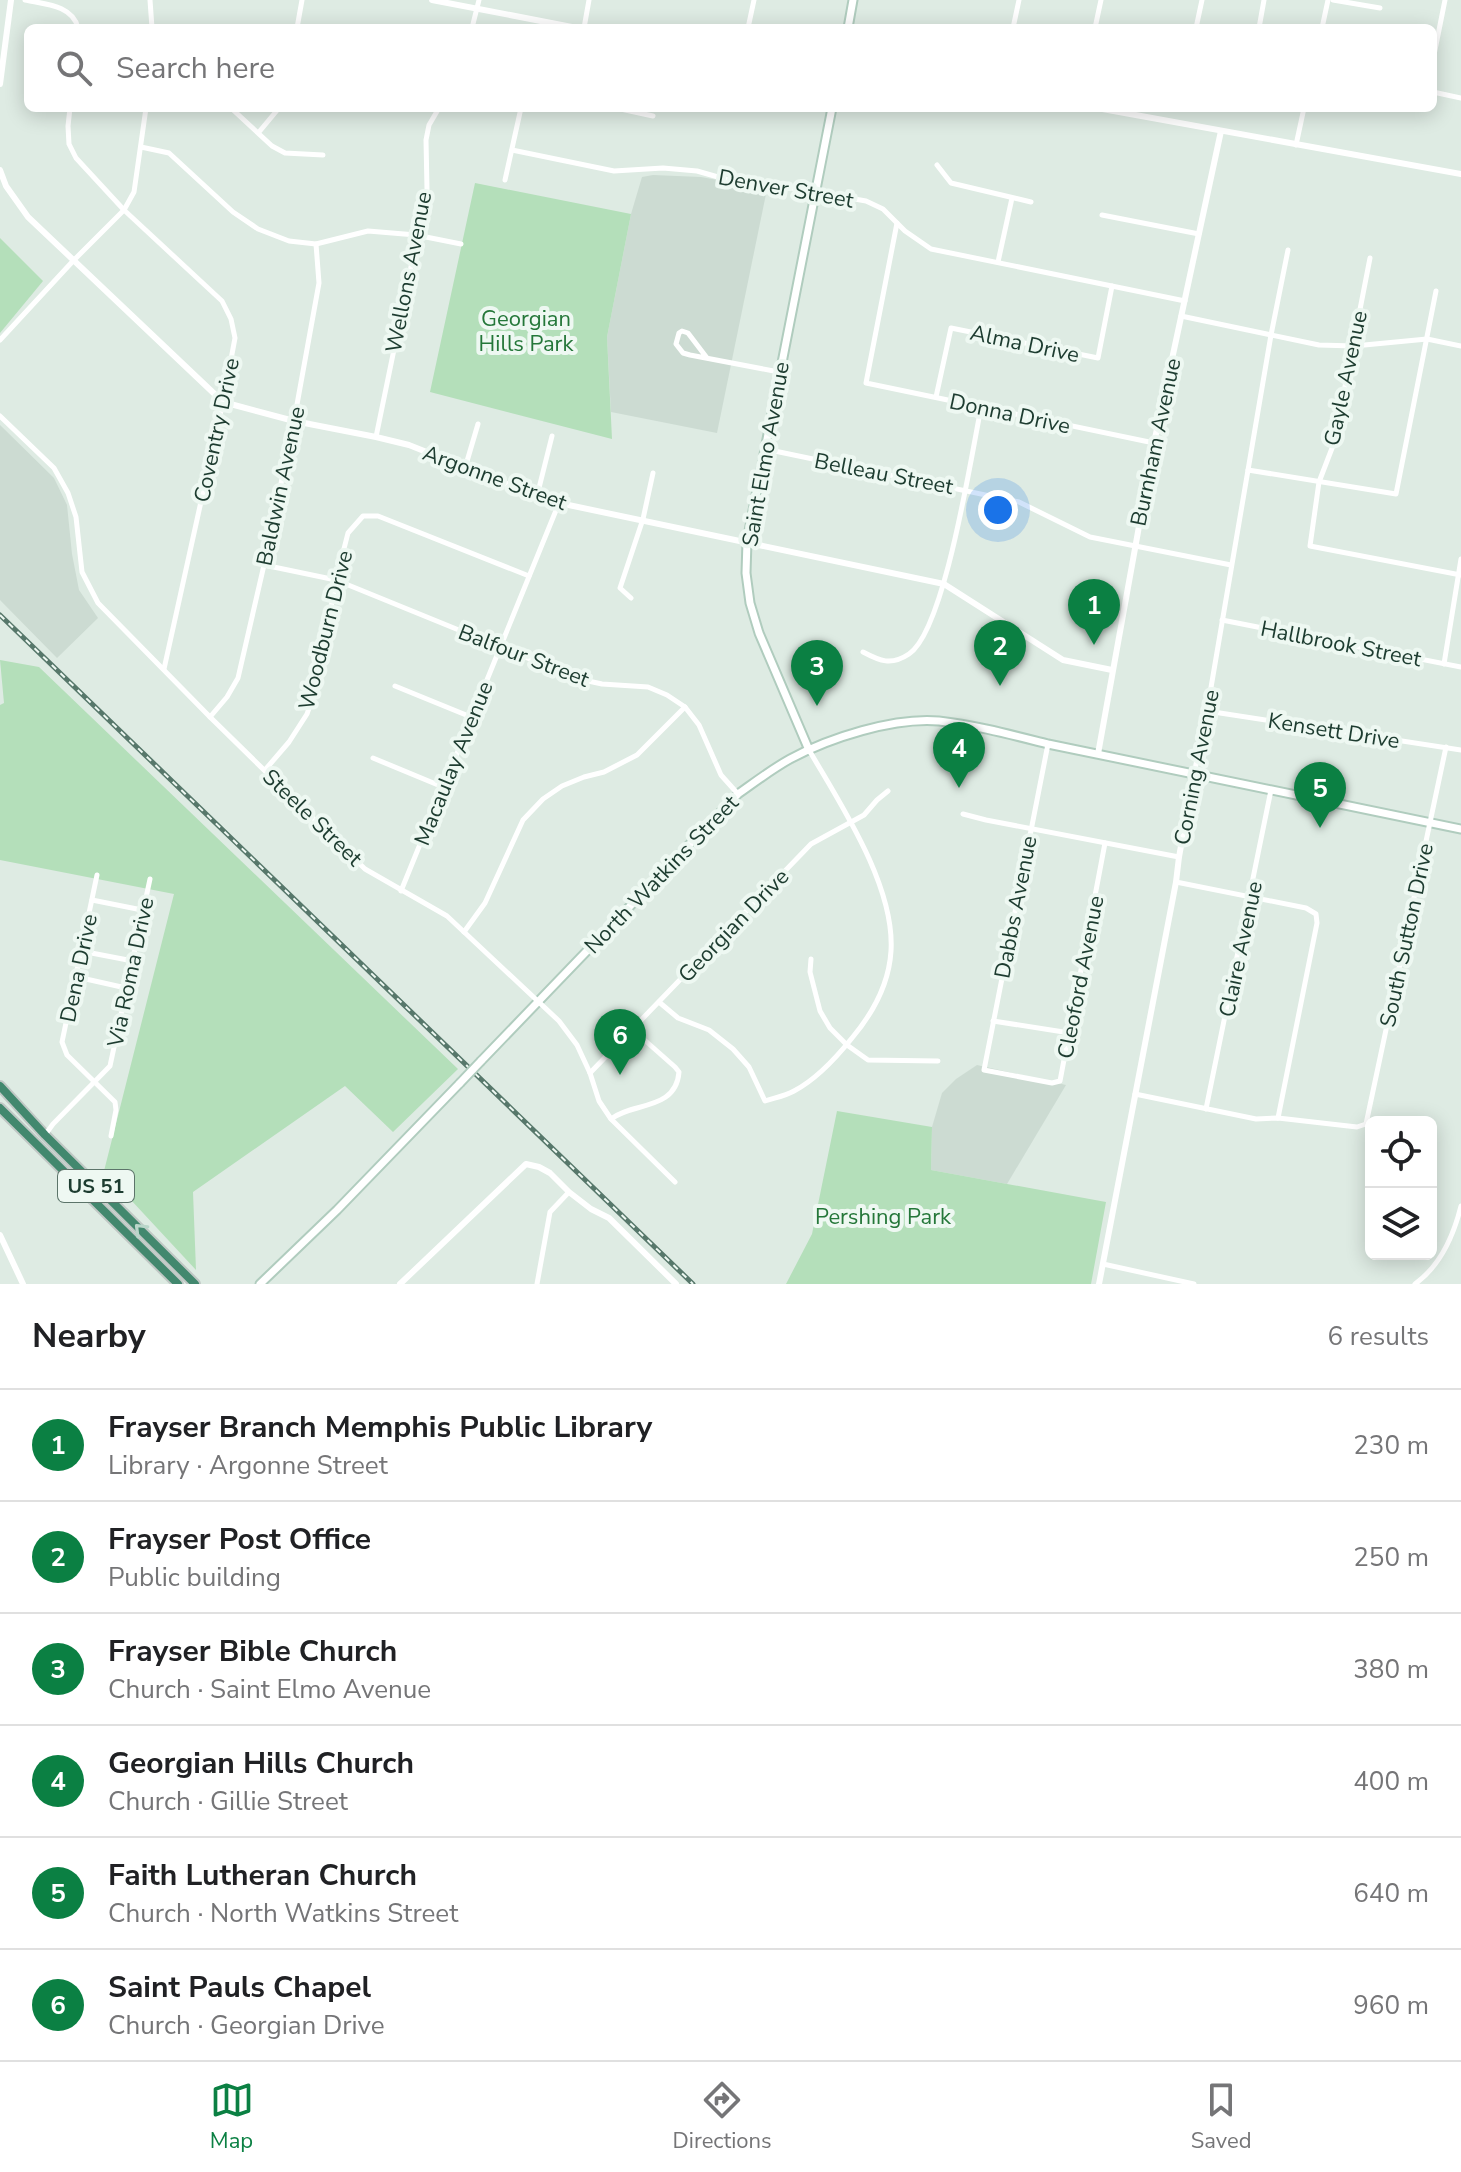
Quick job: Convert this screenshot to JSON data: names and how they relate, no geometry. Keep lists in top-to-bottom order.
{
  "streets": {
    "highway": ["US 51"],
    "main road": ["Saint Elmo Avenue", "North Watkins Street"],
    "street": [
      "Denver Street",
      "Wellons Avenue",
      "Alma Drive",
      "Gayle Avenue",
      "Donna Drive",
      "Coventry Drive",
      "Burnham Avenue",
      "Belleau Street",
      "Argonne Street",
      "Baldwin Avenue",
      "Woodburn Drive",
      "Hallbrook Street",
      "Balfour Street",
      "Kensett Drive",
      "Macaulay Avenue",
      "Corning Avenue",
      "Steele Street",
      "Dabbs Avenue",
      "Georgian Drive",
      "South Sutton Drive",
      "Claire Avenue",
      "Dena Drive",
      "Via Roma Drive",
      "Cleoford Avenue"
    ]
  },
  "crossings": [
    ["Denver Street", "Alma Drive"],
    ["Denver Street", "Donna Drive"],
    ["Denver Street", "Burnham Avenue"],
    ["Denver Street", "Saint Elmo Avenue"],
    ["Wellons Avenue", "Argonne Street"],
    ["Alma Drive", "Donna Drive"],
    ["Donna Drive", "Burnham Avenue"],
    ["Coventry Drive", "Argonne Street"],
    ["Coventry Drive", "Steele Street"],
    ["Burnham Avenue", "Belleau Street"],
    ["Burnham Avenue", "Argonne Street"],
    ["Burnham Avenue", "North Watkins Street"],
    ["Saint Elmo Avenue", "Belleau Street"],
    ["Saint Elmo Avenue", "Argonne Street"],
    ["Saint Elmo Avenue", "North Watkins Street"],
    ["Saint Elmo Avenue", "Georgian Drive"],
    ["Belleau Street", "Corning Avenue"],
    ["Argonne Street", "Baldwin Avenue"],
    ["Argonne Street", "Macaulay Avenue"],
    ["Baldwin Avenue", "Balfour Street"],
    ["Baldwin Avenue", "Steele Street"],
    ["Woodburn Drive", "Balfour Street"],
    ["Woodburn Drive", "Macaulay Avenue"],
    ["Woodburn Drive", "Steele Street"],
    ["Hallbrook Street", "Corning Avenue"],
    ["Balfour Street", "Macaulay Avenue"],
    ["Balfour Street", "North Watkins Street"],
    ["Kensett Drive", "Corning Avenue"],
    ["Kensett Drive", "South Sutton Drive"],
    ["Macaulay Avenue", "Steele Street"],
    ["Corning Avenue", "North Watkins Street"],
    ["Steele Street", "North Watkins Street"],
    ["Steele Street", "Georgian Drive"],
    ["North Watkins Street", "Dabbs Avenue"],
    ["North Watkins Street", "South Sutton Drive"],
    ["North Watkins Street", "Claire Avenue"],
    ["Dabbs Avenue", "Cleoford Avenue"],
    ["Dena Drive", "Via Roma Drive"],
    ["Via Roma Drive", "US 51"]
  ],
  "parks": ["Georgian Hills Park", "Pershing Park"],
  "page": {
    "search": "Search here",
    "pins": [
      "1",
      "2",
      "3",
      "4",
      "5",
      "6"
    ],
    "heading": ["Nearby", "6 results"],
    "list": [
      {
        "mark": "1",
        "name": "Frayser Branch Memphis Public Library",
        "note": "Library · Argonne Street",
        "value": "230 m"
      },
      {
        "mark": "2",
        "name": "Frayser Post Office",
        "note": "Public building",
        "value": "250 m"
      },
      {
        "mark": "3",
        "name": "Frayser Bible Church",
        "note": "Church · Saint Elmo Avenue",
        "value": "380 m"
      },
      {
        "mark": "4",
        "name": "Georgian Hills Church",
        "note": "Church · Gillie Street",
        "value": "400 m"
      },
      {
        "mark": "5",
        "name": "Faith Lutheran Church",
        "note": "Church · North Watkins Street",
        "value": "640 m"
      },
      {
        "mark": "6",
        "name": "Saint Pauls Chapel",
        "note": "Church · Georgian Drive",
        "value": "960 m"
      }
    ],
    "nav": ["Map", "Directions", "Saved"]
  }
}
